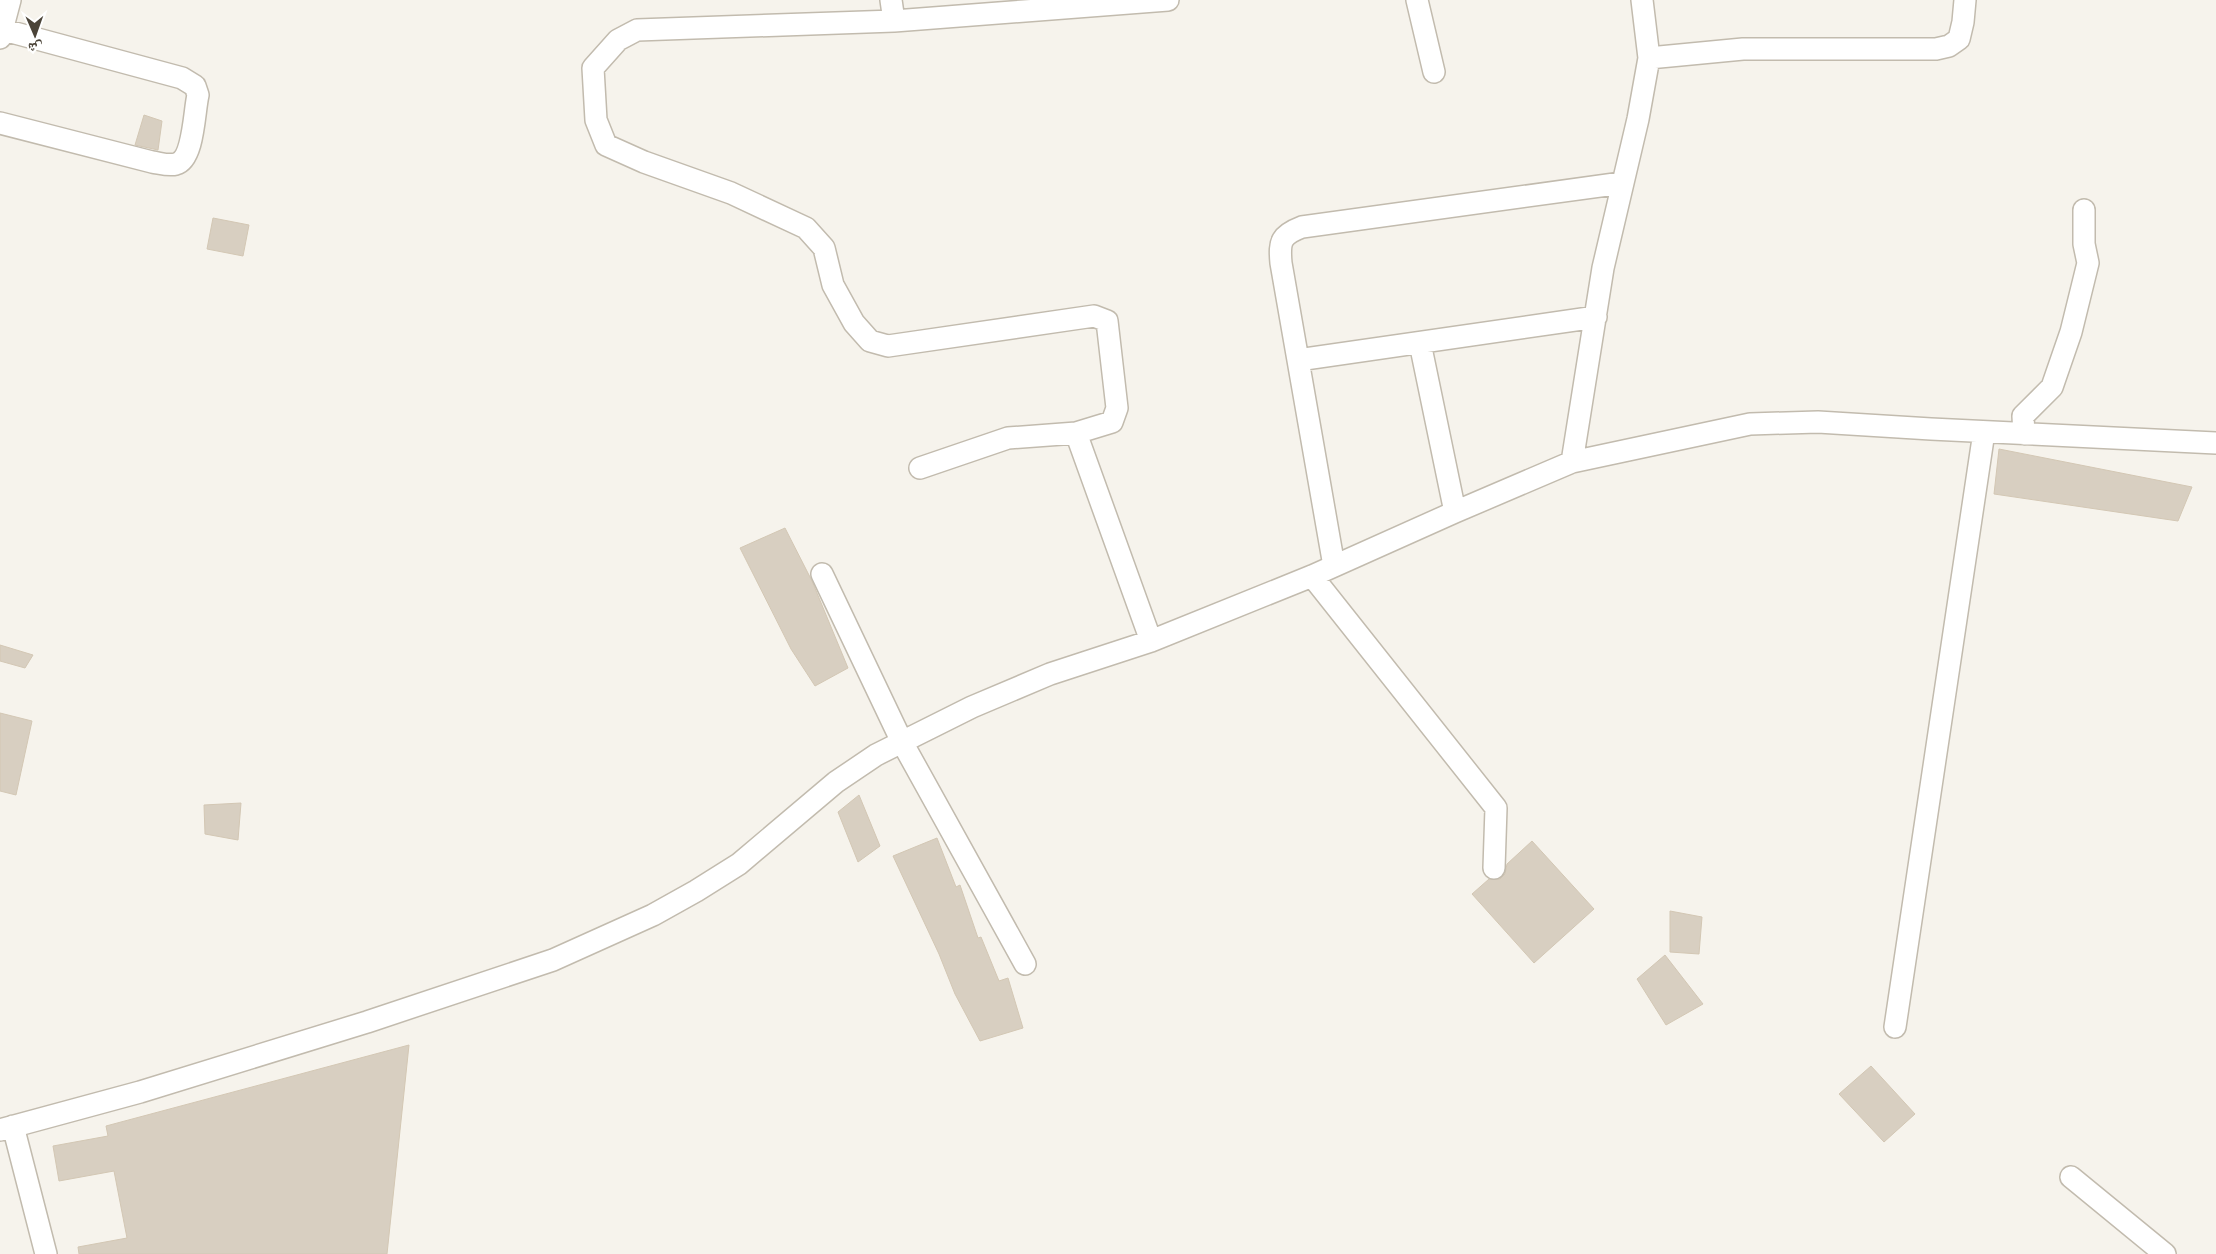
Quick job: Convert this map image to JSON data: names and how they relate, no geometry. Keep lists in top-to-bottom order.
{
  "north": "bottom"
}
